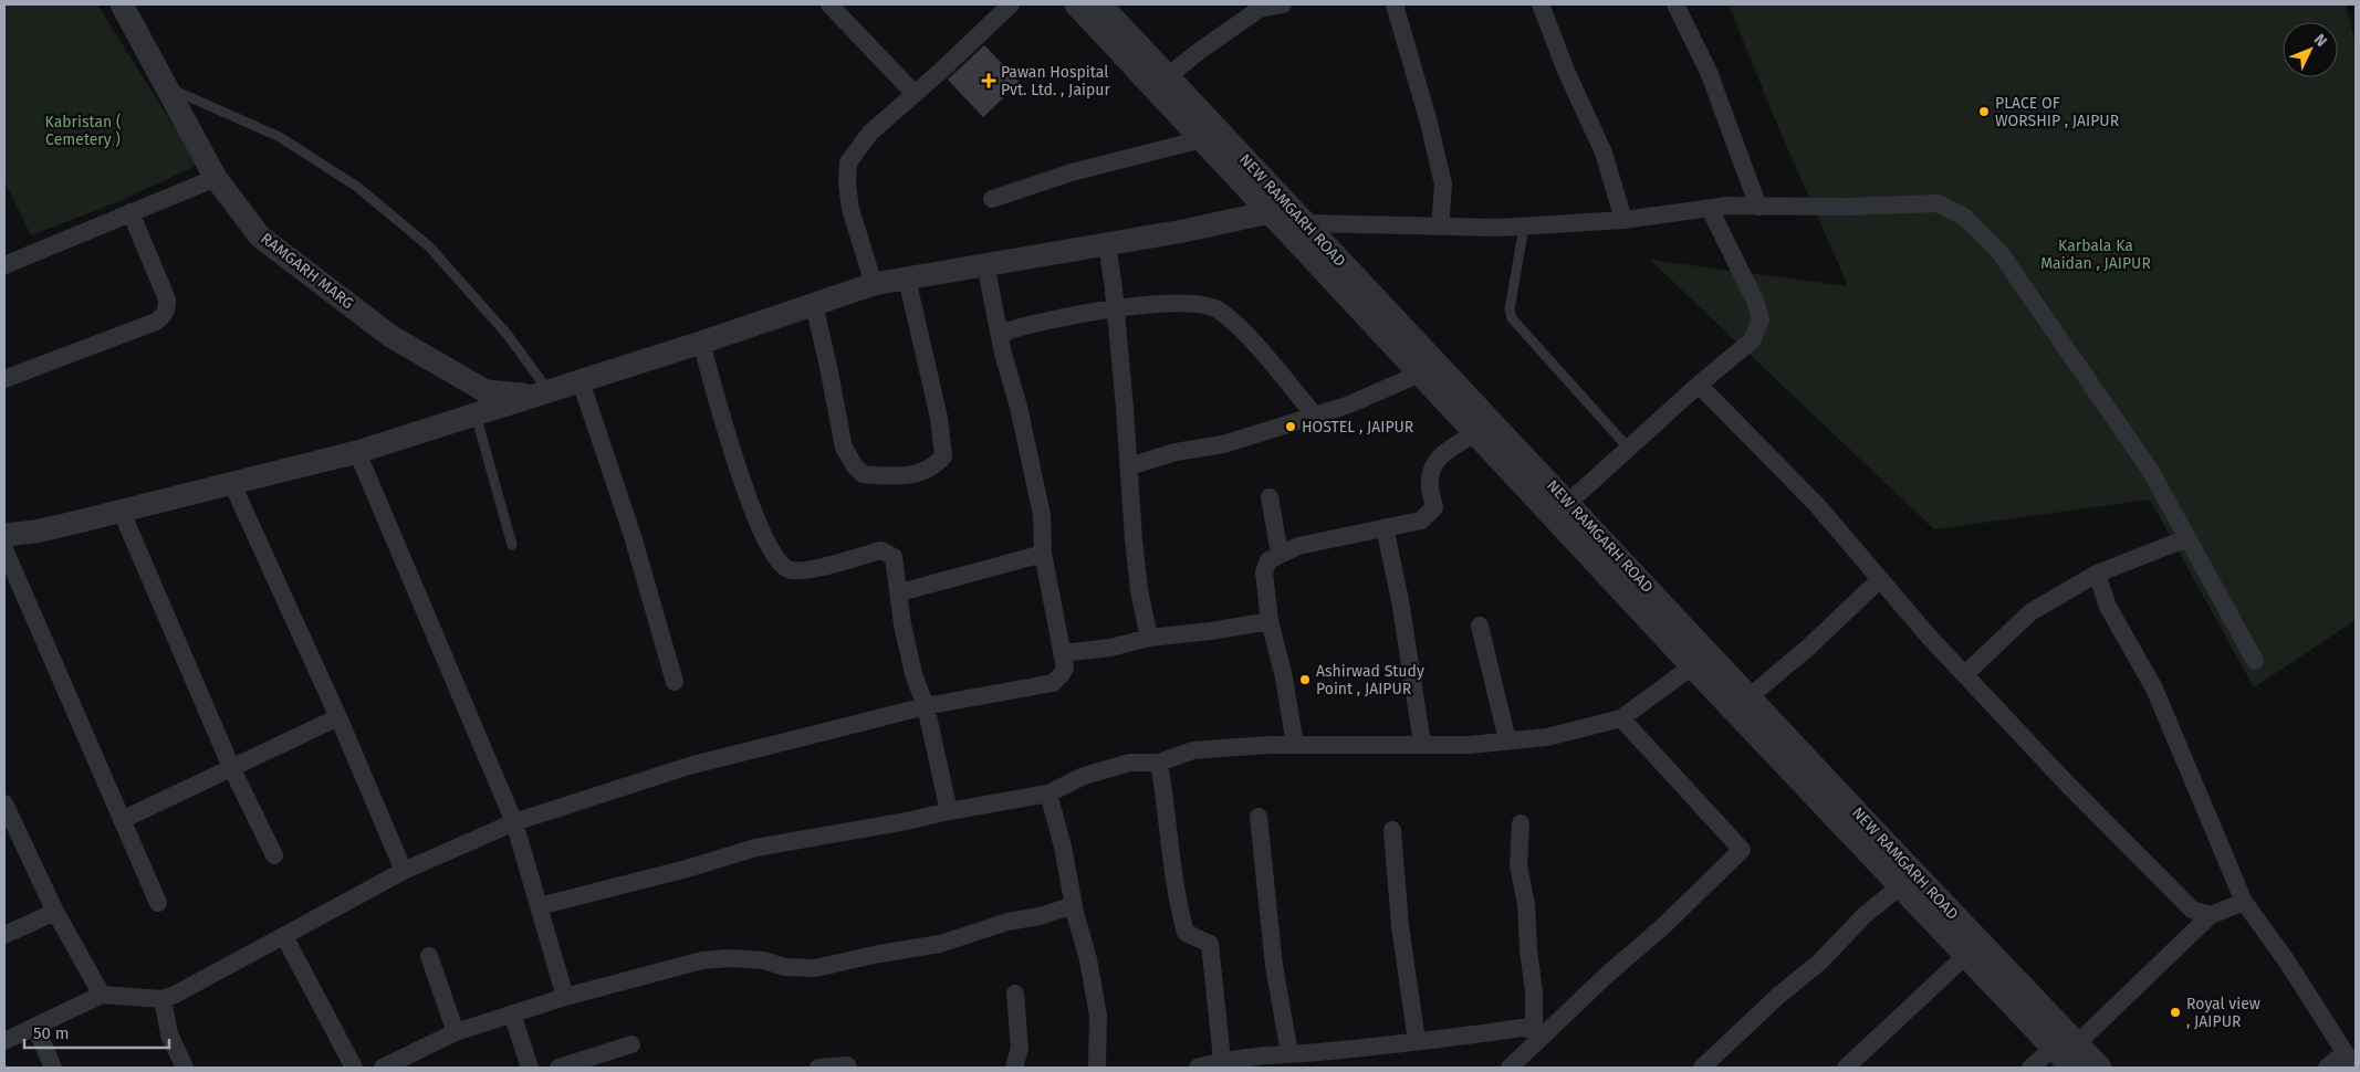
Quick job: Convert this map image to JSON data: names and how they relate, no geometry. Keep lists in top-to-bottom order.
{
  "streets": {
    "street": ["NEW RAMGARH ROAD", "RAMGARH MARG"]
  },
  "parks": ["Kabristan ( Cemetery )", "Karbala Ka Maidan , JAIPUR"],
  "places": {
    "health": ["Pawan Hospital Pvt. Ltd. , Jaipur"],
    "other": [
      "PLACE OF WORSHIP , JAIPUR",
      "HOSTEL , JAIPUR",
      "Ashirwad Study Point , JAIPUR",
      "Royal view , JAIPUR"
    ]
  },
  "scale_bar": "50 m",
  "north": "top right"
}
